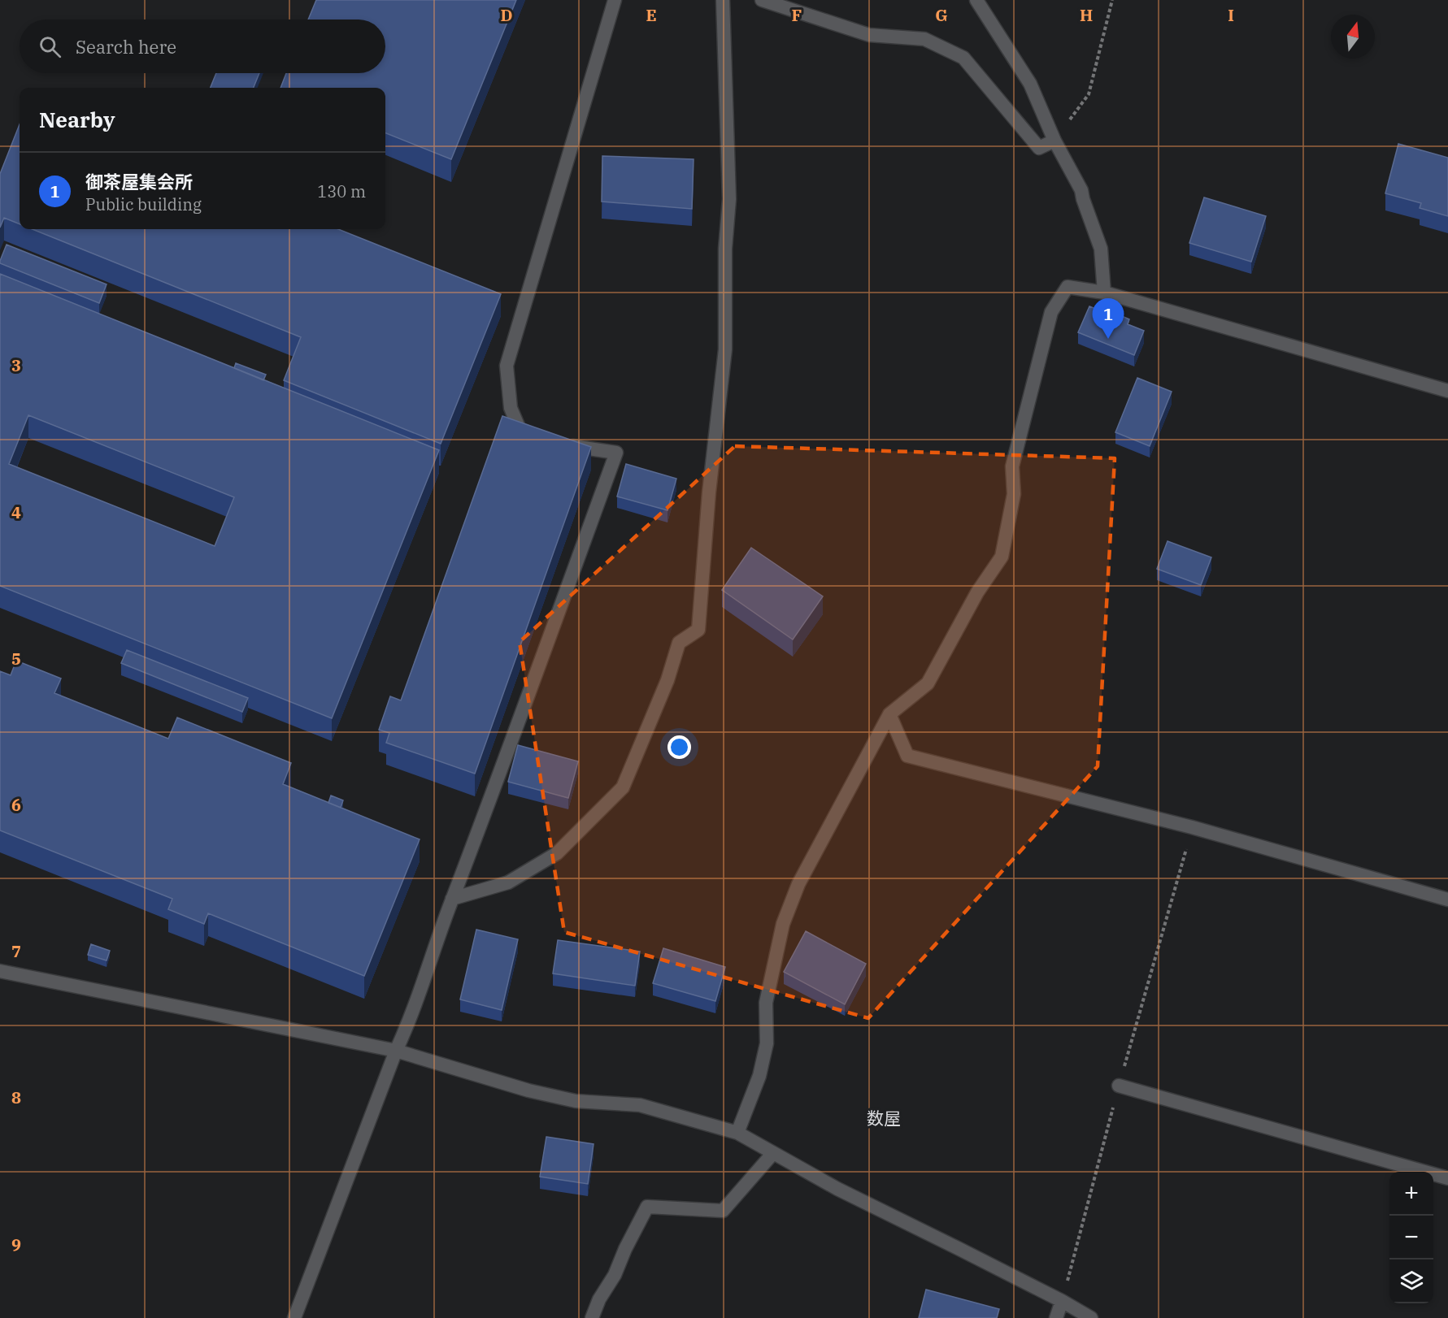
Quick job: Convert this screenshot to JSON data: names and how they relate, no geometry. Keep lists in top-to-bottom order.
{
  "districts": ["数屋"],
  "north": "top",
  "page": {
    "search": "Search here",
    "heading": "Nearby",
    "list": [
      {
        "mark": "1",
        "name": "御茶屋集会所",
        "note": "Public building",
        "value": "130 m"
      }
    ],
    "pins": "1",
    "map_buttons": ["+", "−"]
  },
  "grid": {
    "columns": [
      "D",
      "E",
      "F",
      "G",
      "H",
      "I"
    ],
    "rows": [
      "3",
      "4",
      "5",
      "6",
      "7",
      "8",
      "9"
    ]
  }
}
